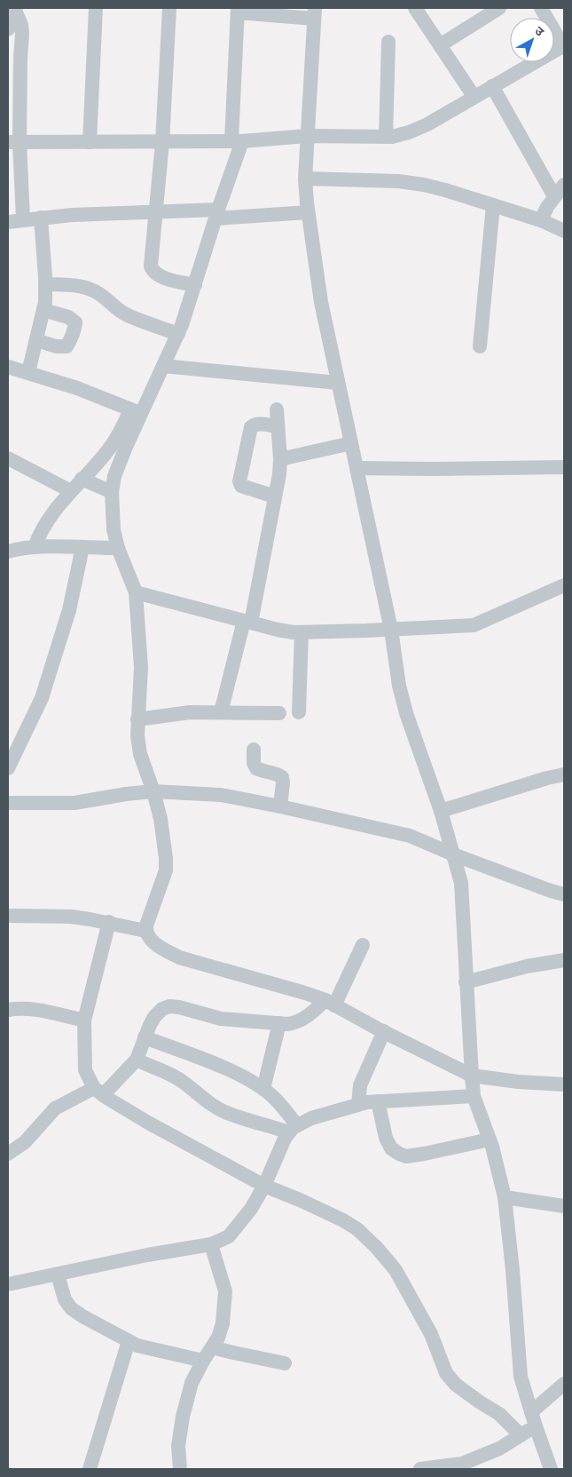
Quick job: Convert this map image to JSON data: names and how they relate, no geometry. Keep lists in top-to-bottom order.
{
  "north": "top right"
}
